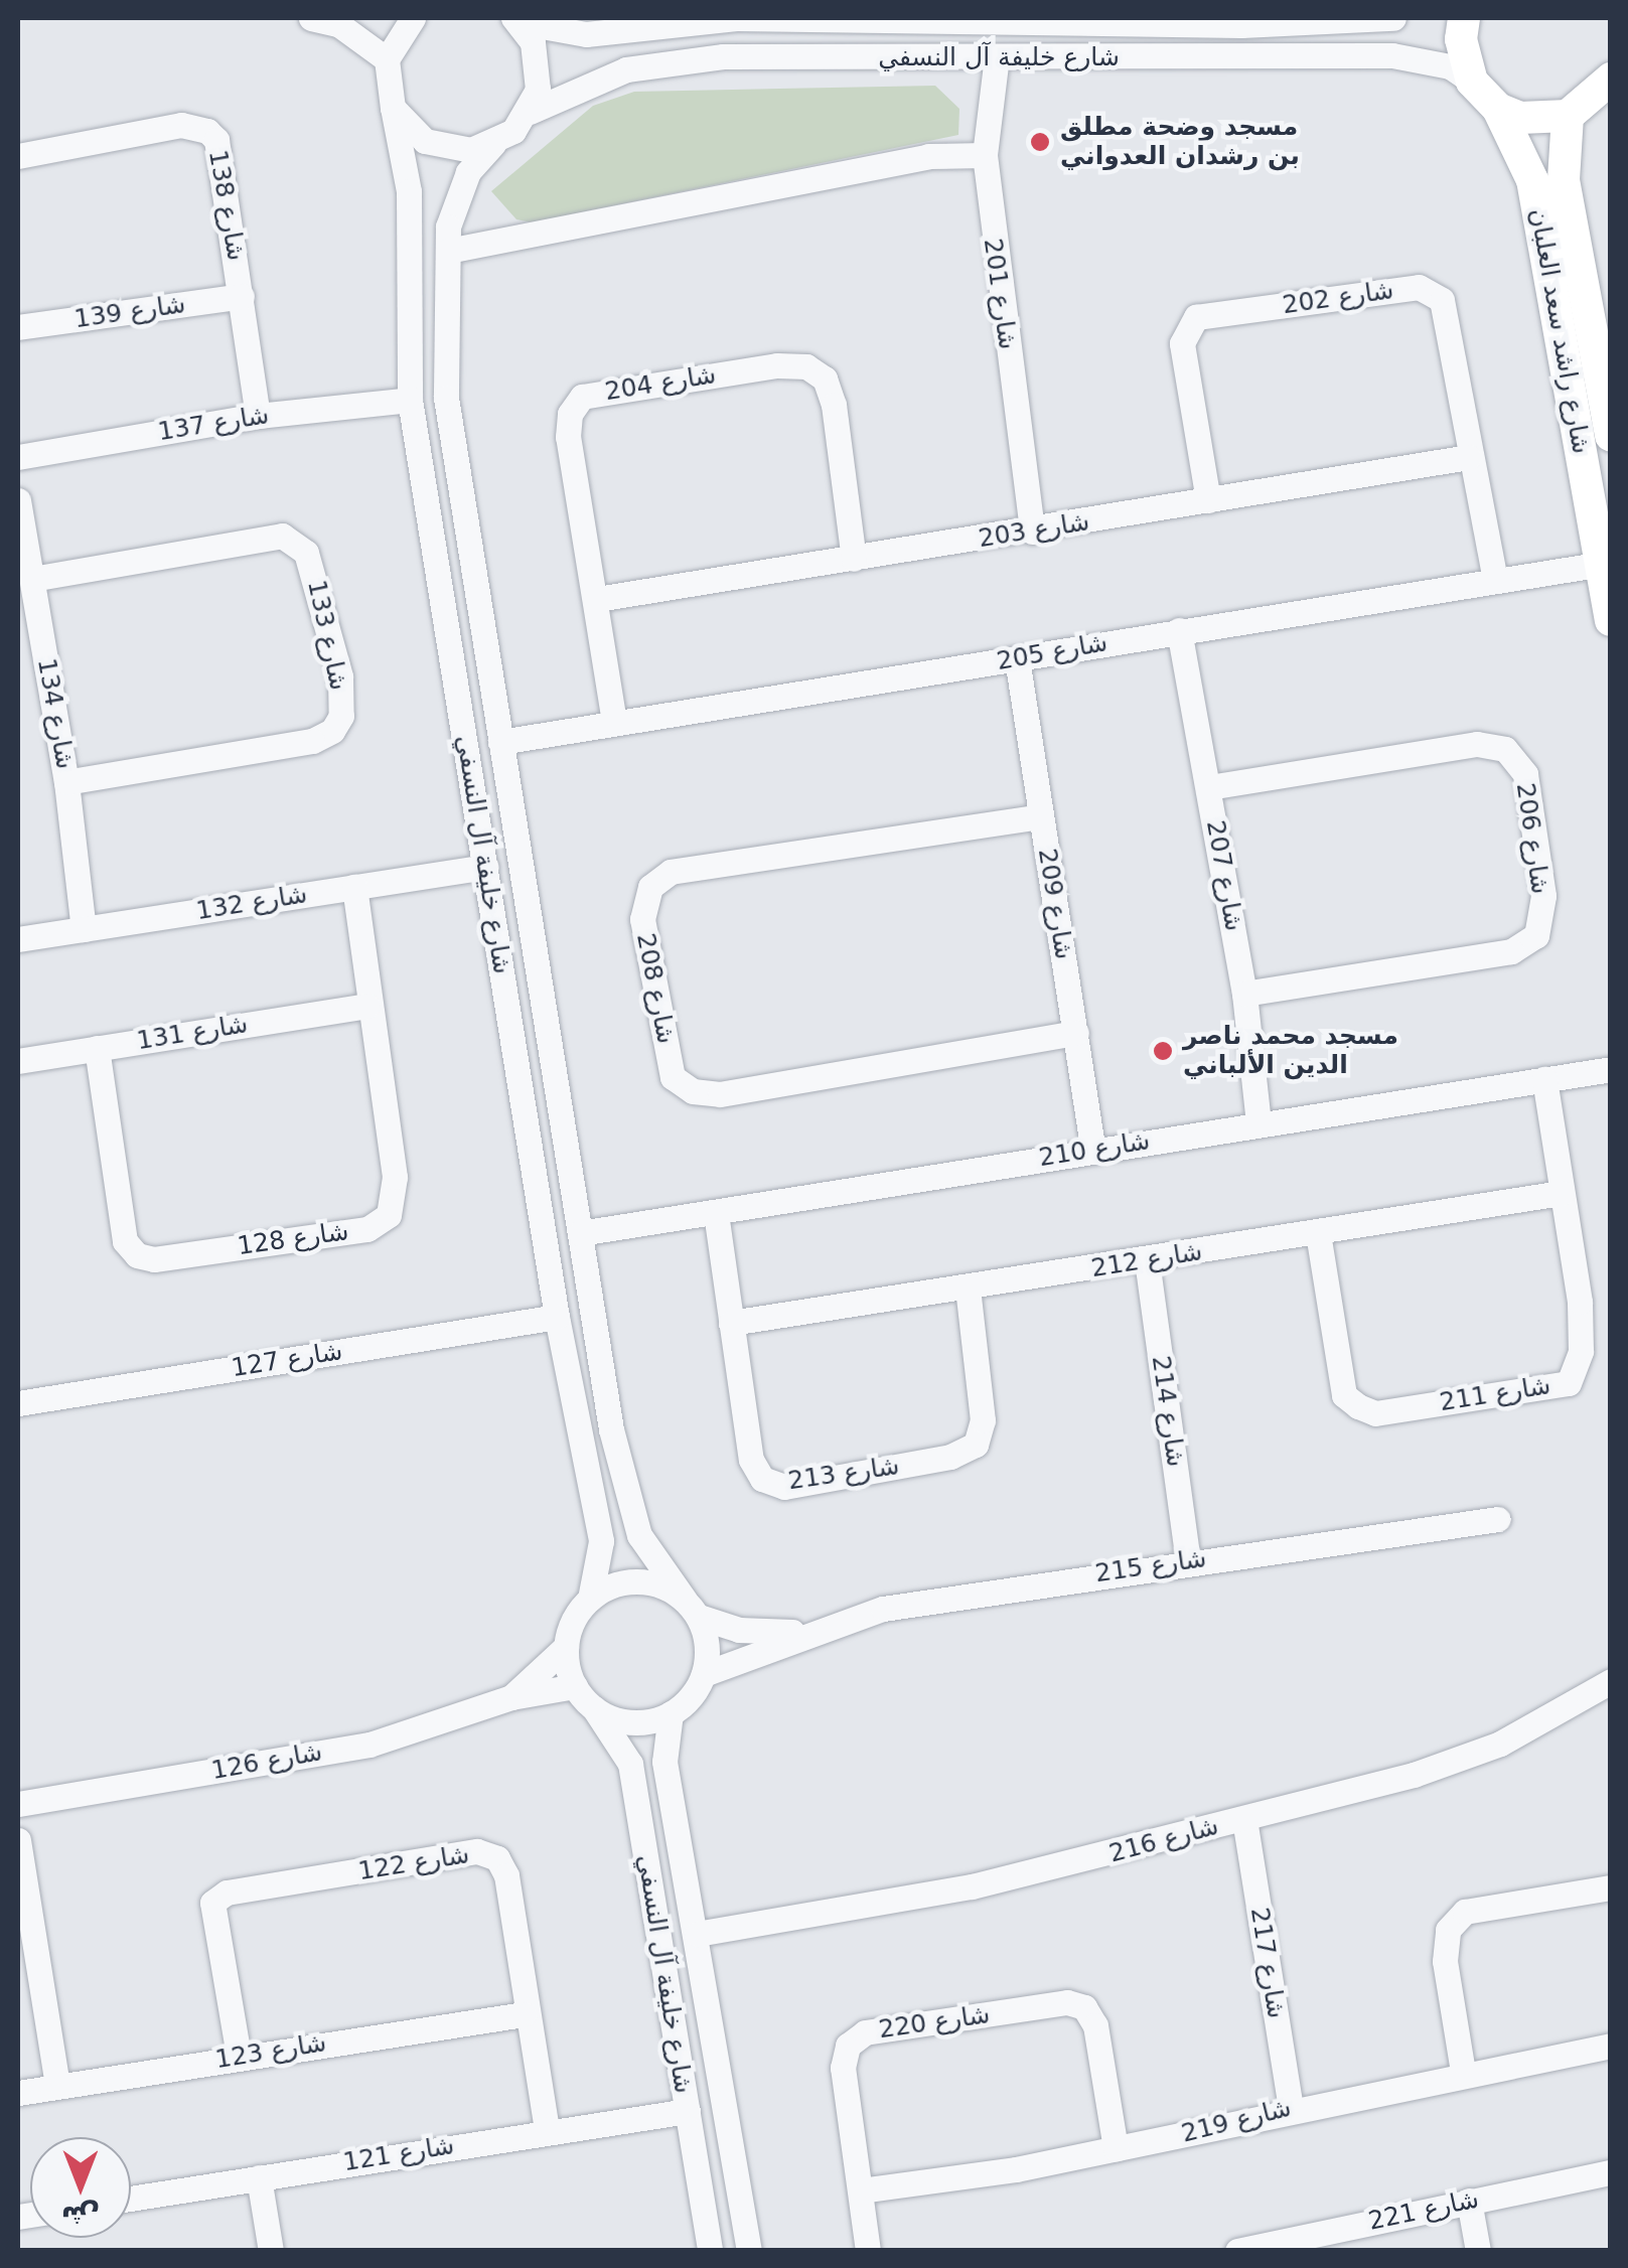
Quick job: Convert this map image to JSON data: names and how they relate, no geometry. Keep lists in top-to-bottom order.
{
  "streets": {
    "main road": ["شارع راشد سعد العلبان"],
    "street": [
      "شارع خليفة آل النسفي",
      "شارع 138",
      "شارع 201",
      "شارع 202",
      "شارع 139",
      "شارع 204",
      "شارع 137",
      "شارع 203",
      "شارع 133",
      "شارع 205",
      "شارع 134",
      "شارع 206",
      "شارع 207",
      "شارع 132",
      "شارع 209",
      "شارع 208",
      "شارع 131",
      "شارع 210",
      "شارع 128",
      "شارع 212",
      "شارع 127",
      "شارع 211",
      "شارع 214",
      "شارع 213",
      "شارع 215",
      "شارع 126",
      "شارع 216",
      "شارع 122",
      "شارع 217",
      "شارع 220",
      "شارع 123",
      "شارع 219",
      "شارع 121",
      "شارع 221"
    ]
  },
  "crossings": [
    ["شارع خليفة آل النسفي", "شارع 201"],
    ["شارع خليفة آل النسفي", "شارع راشد سعد العلبان"],
    ["شارع خليفة آل النسفي", "شارع 137"],
    ["شارع خليفة آل النسفي", "شارع 205"],
    ["شارع خليفة آل النسفي", "شارع 132"],
    ["شارع خليفة آل النسفي", "شارع 210"],
    ["شارع خليفة آل النسفي", "شارع 127"],
    ["شارع خليفة آل النسفي", "شارع 215"],
    ["شارع خليفة آل النسفي", "شارع 126"],
    ["شارع خليفة آل النسفي", "شارع 216"],
    ["شارع خليفة آل النسفي", "شارع 121"],
    ["شارع 138", "شارع 139"],
    ["شارع 138", "شارع 137"],
    ["شارع 201", "شارع 203"],
    ["شارع 202", "شارع 203"],
    ["شارع 202", "شارع 205"],
    ["شارع راشد سعد العلبان", "شارع 205"],
    ["شارع 204", "شارع 203"],
    ["شارع 204", "شارع 205"],
    ["شارع 133", "شارع 134"],
    ["شارع 205", "شارع 207"],
    ["شارع 205", "شارع 209"],
    ["شارع 134", "شارع 132"],
    ["شارع 206", "شارع 207"],
    ["شارع 207", "شارع 210"],
    ["شارع 132", "شارع 128"],
    ["شارع 209", "شارع 208"],
    ["شارع 209", "شارع 210"],
    ["شارع 131", "شارع 128"],
    ["شارع 210", "شارع 211"],
    ["شارع 210", "شارع 213"],
    ["شارع 212", "شارع 211"],
    ["شارع 212", "شارع 214"],
    ["شارع 212", "شارع 213"],
    ["شارع 214", "شارع 215"],
    ["شارع 215", "شارع 126"],
    ["شارع 216", "شارع 217"],
    ["شارع 122", "شارع 123"],
    ["شارع 122", "شارع 121"],
    ["شارع 217", "شارع 219"],
    ["شارع 220", "شارع 219"]
  ],
  "places": ["مسجد وضحة مطلق بن رشدان العدواني", "مسجد محمد ناصر الدين الألباني"],
  "north": "bottom"
}
